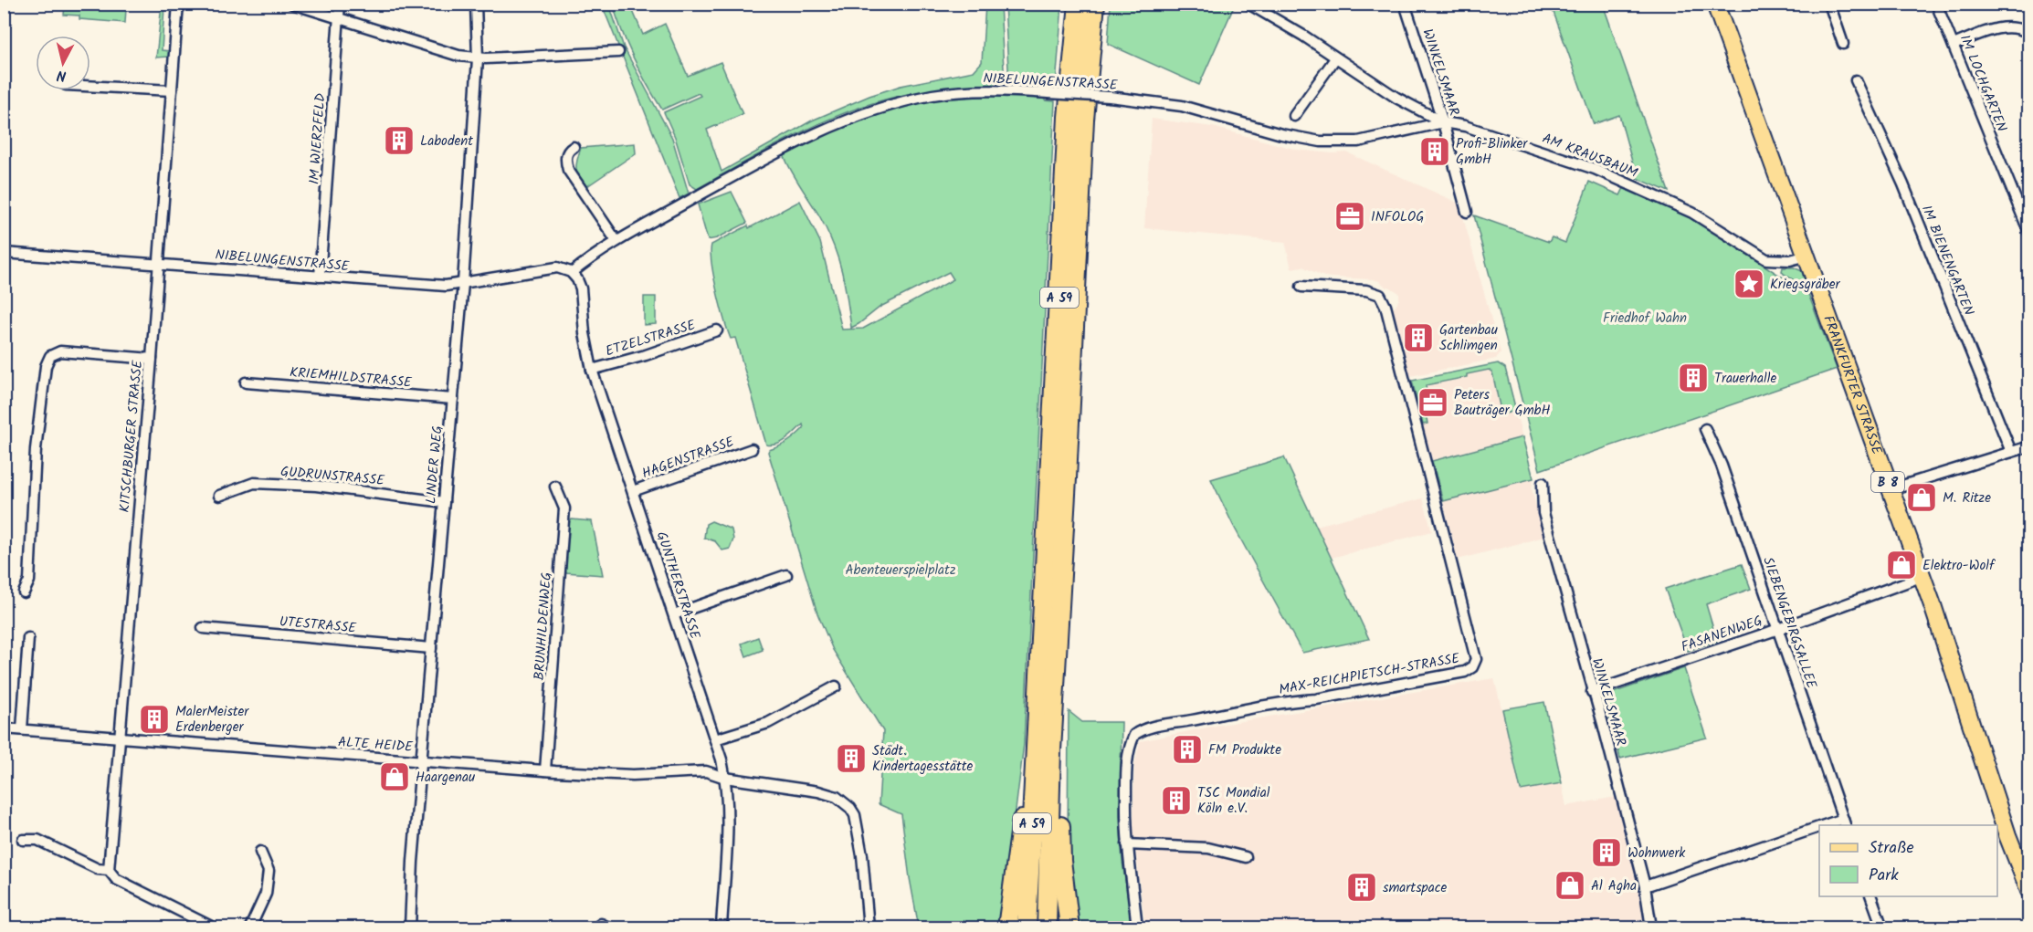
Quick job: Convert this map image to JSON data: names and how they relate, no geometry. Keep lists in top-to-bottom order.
{
  "streets": {
    "highway": ["A 59"],
    "main road": ["FRANKFURTER STRASSE", "B 8"],
    "street": [
      "WINKELSMAAR",
      "NIBELUNGENSTRASSE",
      "IM LOCHGARTEN",
      "IM WIERZFELD",
      "AM KRAUSBAUM",
      "IM BIENENGARTEN",
      "ETZELSTRASSE",
      "KRIEMHILDSTRASSE",
      "KITSCHBURGER STRASSE",
      "HAGENSTRASSE",
      "LINDER WEG",
      "GUDRUNSTRASSE",
      "GUNTHERSTRASSE",
      "SIEBENGEBIRGSALLEE",
      "UTESTRASSE",
      "BRUNHILDENWEG",
      "FASANENWEG",
      "MAX-REICHPIETSCH-STRASSE",
      "ALTE HEIDE"
    ]
  },
  "crossings": [
    ["WINKELSMAAR", "NIBELUNGENSTRASSE"],
    ["WINKELSMAAR", "AM KRAUSBAUM"],
    ["WINKELSMAAR", "FASANENWEG"],
    ["NIBELUNGENSTRASSE", "IM WIERZFELD"],
    ["NIBELUNGENSTRASSE", "AM KRAUSBAUM"],
    ["NIBELUNGENSTRASSE", "KITSCHBURGER STRASSE"],
    ["NIBELUNGENSTRASSE", "LINDER WEG"],
    ["NIBELUNGENSTRASSE", "GUNTHERSTRASSE"],
    ["AM KRAUSBAUM", "FRANKFURTER STRASSE"],
    ["ETZELSTRASSE", "GUNTHERSTRASSE"],
    ["KRIEMHILDSTRASSE", "LINDER WEG"],
    ["FRANKFURTER STRASSE", "FASANENWEG"],
    ["KITSCHBURGER STRASSE", "ALTE HEIDE"],
    ["HAGENSTRASSE", "GUNTHERSTRASSE"],
    ["LINDER WEG", "GUDRUNSTRASSE"],
    ["LINDER WEG", "UTESTRASSE"],
    ["LINDER WEG", "ALTE HEIDE"],
    ["GUNTHERSTRASSE", "ALTE HEIDE"],
    ["SIEBENGEBIRGSALLEE", "FASANENWEG"],
    ["BRUNHILDENWEG", "ALTE HEIDE"]
  ],
  "parks": ["Friedhof Wahn", "Abenteuerspielplatz"],
  "places": {
    "building": [
      "Labodent",
      "Profi-Blinker GmbH",
      "Gartenbau Schlimgen",
      "Trauerhalle",
      "MalerMeister Erdenberger",
      "FM Produkte",
      "Städt. Kindertagesstätte",
      "TSC Mondial Köln e.V.",
      "Wohnwerk",
      "smartspace"
    ],
    "office": ["INFOLOG", "Peters Bauträger GmbH"],
    "place": ["Kriegsgräber"],
    "shop": [
      "M. Ritze",
      "Elektro-Wolf",
      "Haargenau",
      "Al Agha"
    ]
  },
  "legend": ["Straße", "Park"],
  "north": "bottom"
}
